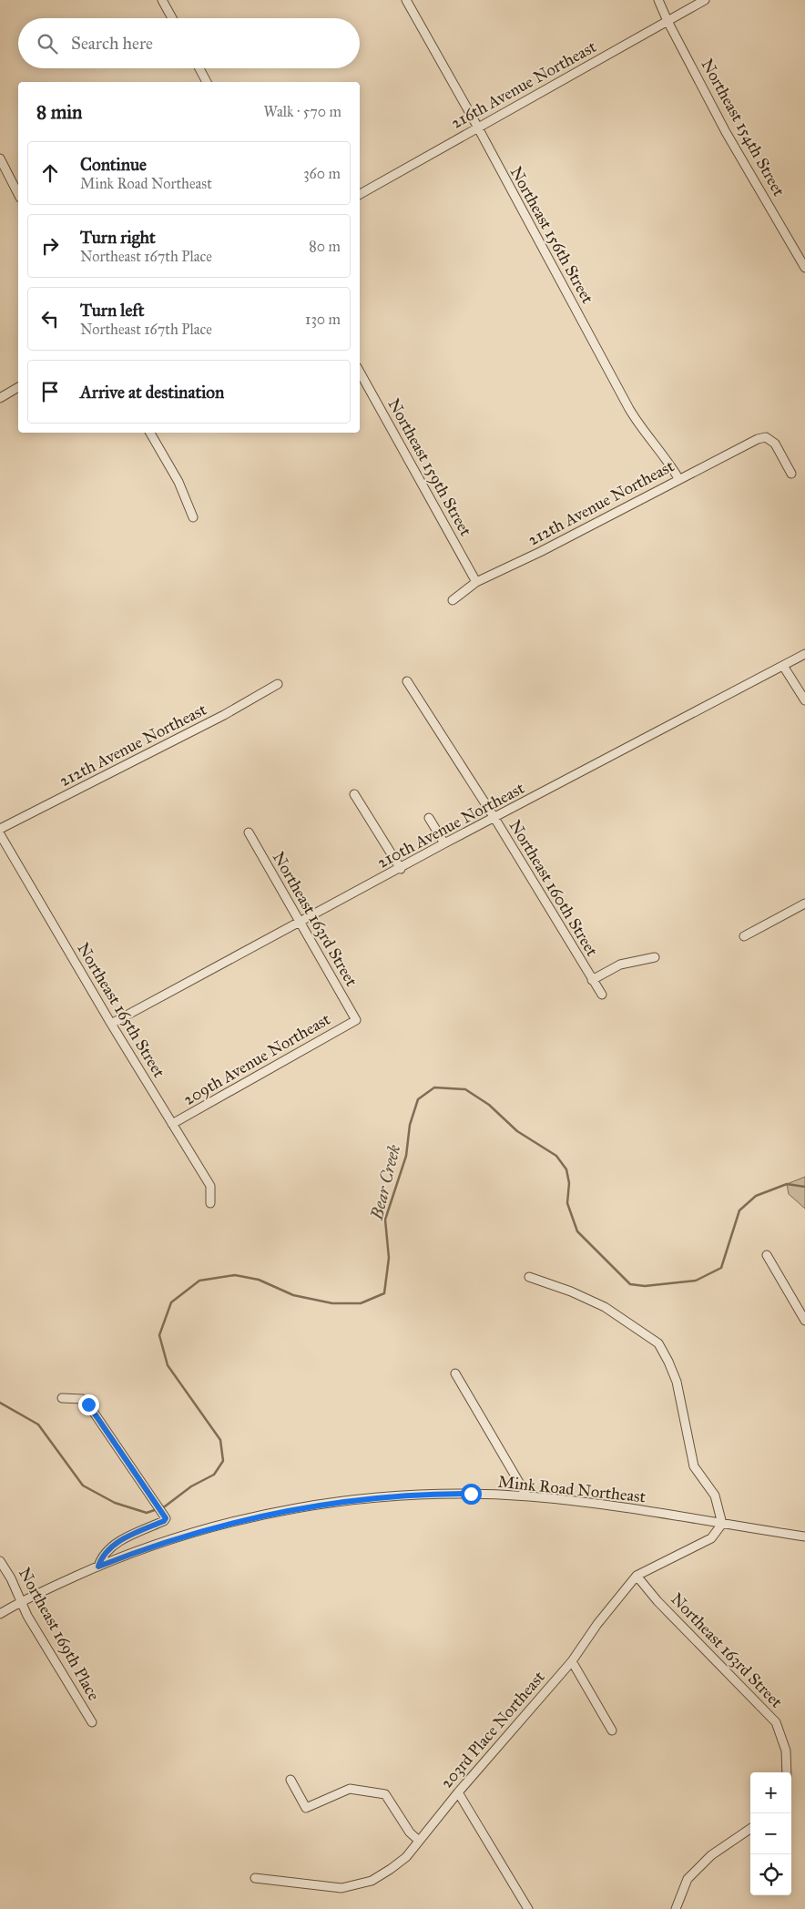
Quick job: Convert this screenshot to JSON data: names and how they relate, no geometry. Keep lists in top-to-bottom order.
{
  "streets": {
    "street": [
      "216th Avenue Northeast",
      "Northeast 154th Street",
      "Northeast 156th Street",
      "Northeast 159th Street",
      "212th Avenue Northeast",
      "210th Avenue Northeast",
      "Northeast 160th Street",
      "Northeast 163rd Street",
      "Northeast 165th Street",
      "209th Avenue Northeast",
      "Mink Road Northeast",
      "Northeast 169th Place",
      "203rd Place Northeast"
    ]
  },
  "crossings": [
    ["216th Avenue Northeast", "Northeast 154th Street"],
    ["216th Avenue Northeast", "Northeast 156th Street"],
    ["Northeast 156th Street", "212th Avenue Northeast"],
    ["Northeast 159th Street", "212th Avenue Northeast"],
    ["210th Avenue Northeast", "Northeast 160th Street"],
    ["210th Avenue Northeast", "Northeast 163rd Street"],
    ["210th Avenue Northeast", "Northeast 165th Street"],
    ["Northeast 163rd Street", "209th Avenue Northeast"],
    ["Northeast 163rd Street", "203rd Place Northeast"],
    ["Northeast 165th Street", "209th Avenue Northeast"],
    ["Mink Road Northeast", "Northeast 169th Place"],
    ["Mink Road Northeast", "203rd Place Northeast"]
  ],
  "water": ["Bear Creek"],
  "page": {
    "search": "Search here",
    "heading": ["8 min", "Walk · 570 m"],
    "list": [
      ["Continue", "Mink Road Northeast", "360 m"],
      ["Turn right", "Northeast 167th Place", "80 m"],
      ["Turn left", "Northeast 167th Place", "130 m"],
      "Arrive at destination"
    ],
    "map_buttons": ["+", "−"]
  }
}
